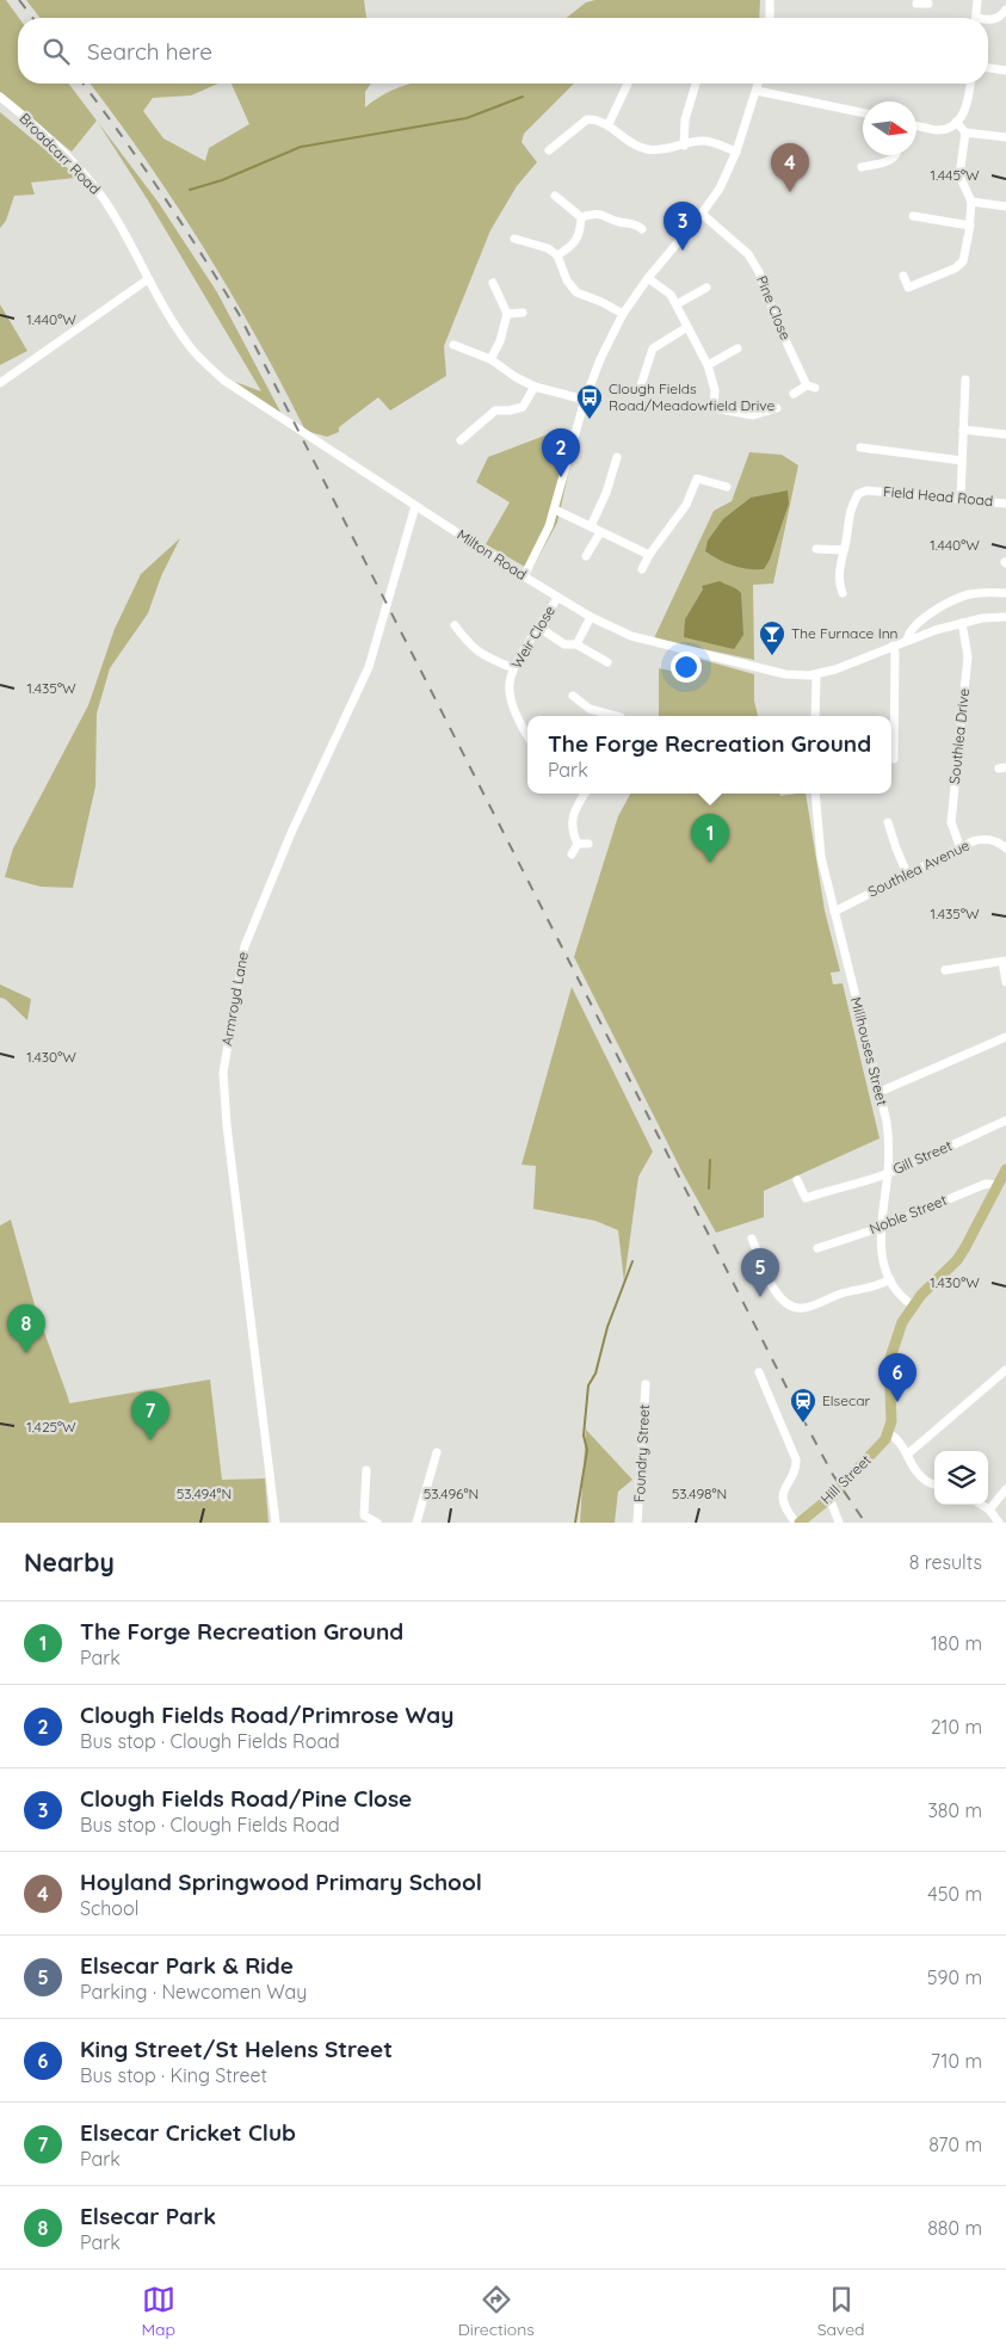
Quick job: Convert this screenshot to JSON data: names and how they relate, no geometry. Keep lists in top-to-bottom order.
{
  "streets": {
    "main road": ["Hill Street"],
    "street": [
      "Broadcarr Road",
      "Pine Close",
      "Field Head Road",
      "Milton Road",
      "Weir Close",
      "Southlea Drive",
      "Southlea Avenue",
      "Armroyd Lane",
      "Millhouses Street",
      "Gill Street",
      "Noble Street",
      "Foundry Street"
    ]
  },
  "crossings": [
    ["Broadcarr Road", "Milton Road"],
    ["Milton Road", "Weir Close"],
    ["Milton Road", "Southlea Drive"],
    ["Milton Road", "Armroyd Lane"],
    ["Southlea Drive", "Southlea Avenue"],
    ["Southlea Avenue", "Millhouses Street"],
    ["Millhouses Street", "Gill Street"],
    ["Millhouses Street", "Noble Street"]
  ],
  "places": {
    "bus stop": ["Clough Fields Road/Meadowfield Drive"],
    "bar": ["The Furnace Inn"],
    "station": ["Elsecar"]
  },
  "north": "right",
  "page": {
    "search": "Search here",
    "pins": [
      "4",
      "3",
      "2",
      "1",
      "5",
      "8",
      "6",
      "7"
    ],
    "popup": ["The Forge Recreation Ground", "Park"],
    "heading": ["Nearby", "8 results"],
    "list": [
      {
        "mark": "1",
        "name": "The Forge Recreation Ground",
        "note": "Park",
        "value": "180 m"
      },
      {
        "mark": "2",
        "name": "Clough Fields Road/Primrose Way",
        "note": "Bus stop · Clough Fields Road",
        "value": "210 m"
      },
      {
        "mark": "3",
        "name": "Clough Fields Road/Pine Close",
        "note": "Bus stop · Clough Fields Road",
        "value": "380 m"
      },
      {
        "mark": "4",
        "name": "Hoyland Springwood Primary School",
        "note": "School",
        "value": "450 m"
      },
      {
        "mark": "5",
        "name": "Elsecar Park & Ride",
        "note": "Parking · Newcomen Way",
        "value": "590 m"
      },
      {
        "mark": "6",
        "name": "King Street/St Helens Street",
        "note": "Bus stop · King Street",
        "value": "710 m"
      },
      {
        "mark": "7",
        "name": "Elsecar Cricket Club",
        "note": "Park",
        "value": "870 m"
      },
      {
        "mark": "8",
        "name": "Elsecar Park",
        "note": "Park",
        "value": "880 m"
      }
    ],
    "nav": ["Map", "Directions", "Saved"]
  },
  "coordinates": [
    "1.445°W",
    "1.440°W",
    "1.435°W",
    "1.430°W",
    "1.425°W",
    "53.494°N",
    "53.496°N",
    "53.498°N"
  ]
}
